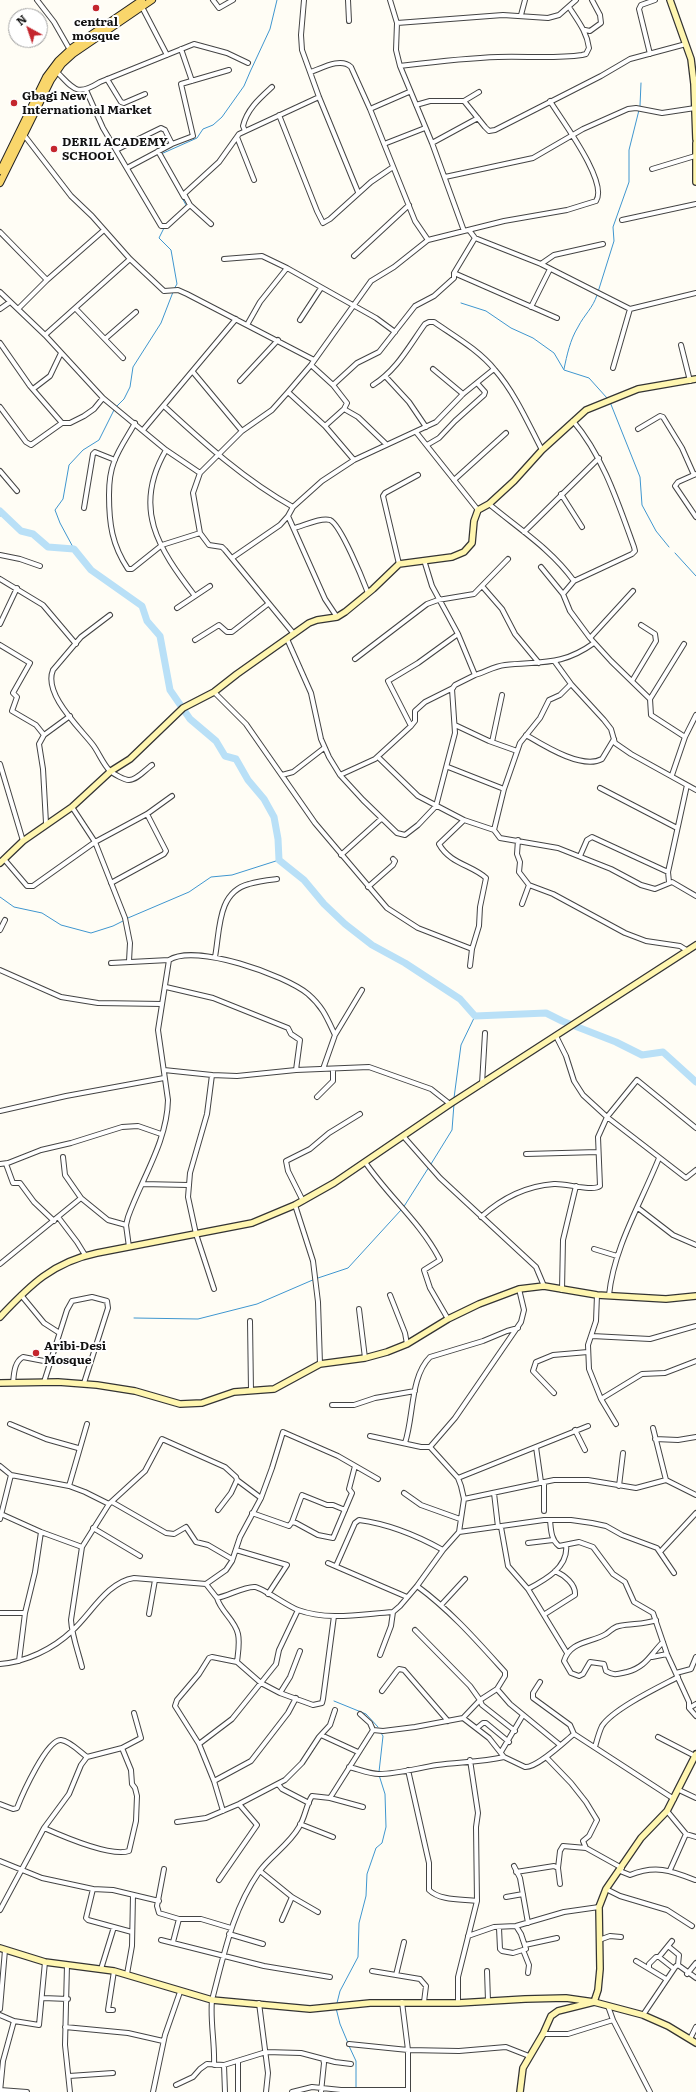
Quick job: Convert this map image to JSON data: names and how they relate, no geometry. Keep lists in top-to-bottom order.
{
  "places": [
    "central mosque",
    "Gbagi New International Market",
    "DERIL ACADEMY SCHOOL",
    "Aribi-Desi Mosque"
  ],
  "north": "top left"
}
